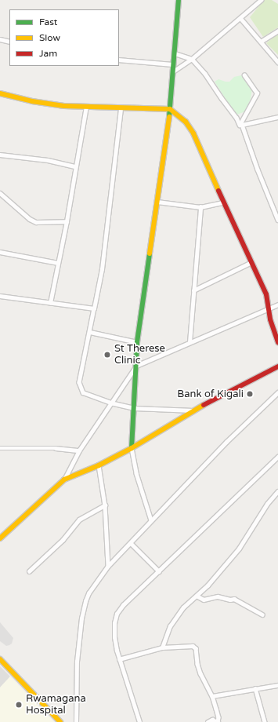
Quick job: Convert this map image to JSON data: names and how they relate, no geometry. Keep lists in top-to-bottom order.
{
  "places": ["St Therese Clinic", "Bank of Kigali", "Rwamagana Hospital"],
  "legend": ["Fast", "Slow", "Jam"]
}
